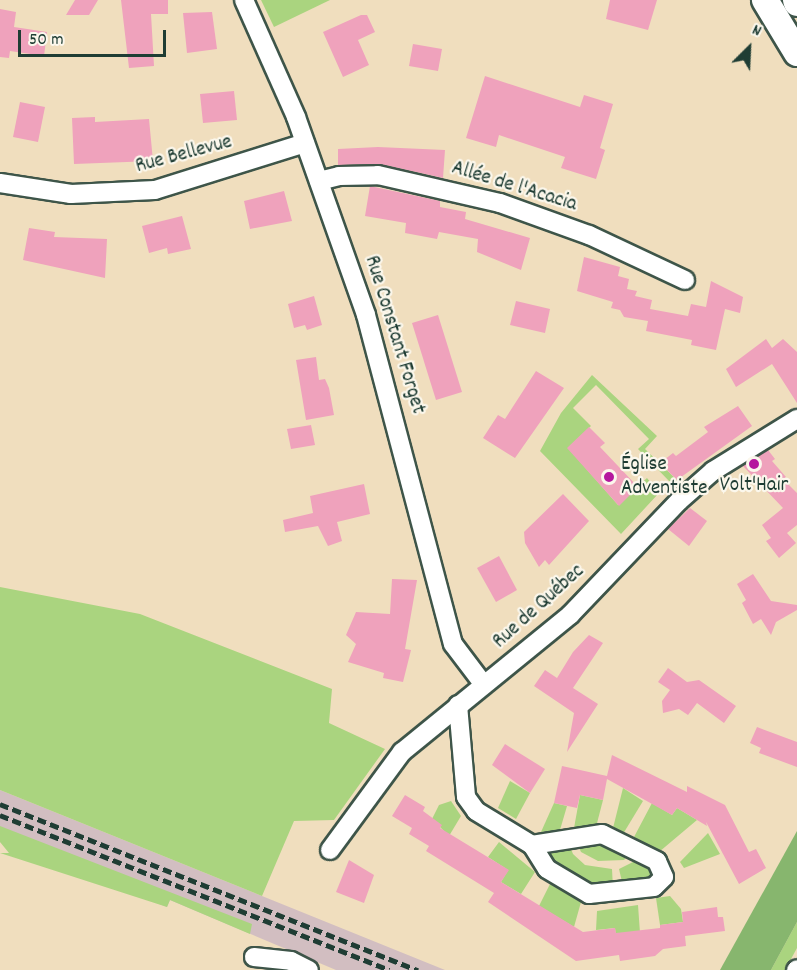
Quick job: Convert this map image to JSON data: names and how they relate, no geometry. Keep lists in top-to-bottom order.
{
  "streets": {
    "street": [
      "Rue Bellevue",
      "Allée de l'Acacia",
      "Rue Constant Forget",
      "Rue de Québec"
    ]
  },
  "crossings": [
    ["Rue Bellevue", "Rue Constant Forget"],
    ["Allée de l'Acacia", "Rue Constant Forget"],
    ["Rue Constant Forget", "Rue de Québec"]
  ],
  "places": ["Volt'Hair", "Église Adventiste"],
  "scale_bar": "50 m",
  "north": "top right"
}
